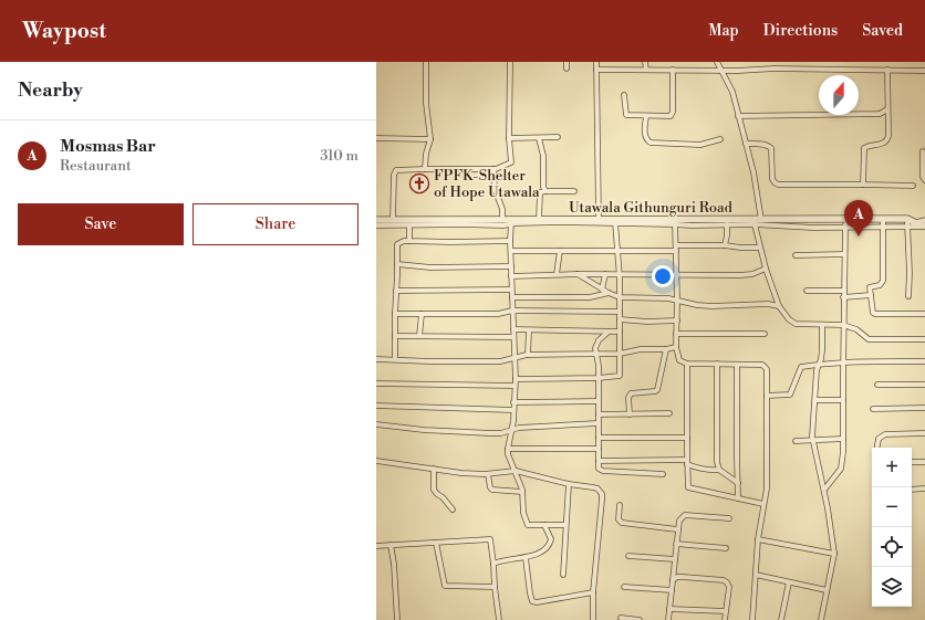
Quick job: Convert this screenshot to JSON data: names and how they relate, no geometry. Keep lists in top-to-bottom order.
{
  "streets": {
    "street": ["Utawala Githunguri Road"]
  },
  "places": {
    "church": ["FPFK-Shelter of Hope Utawala"]
  },
  "north": "top",
  "page": {
    "header": "Waypost",
    "nav": ["Map", "Directions", "Saved"],
    "heading": "Nearby",
    "list": [
      {
        "mark": "A",
        "name": "Mosmas Bar",
        "note": "Restaurant",
        "value": "310 m"
      }
    ],
    "buttons": ["Save", "Share"],
    "pins": "A",
    "map_buttons": ["+", "−"]
  }
}
